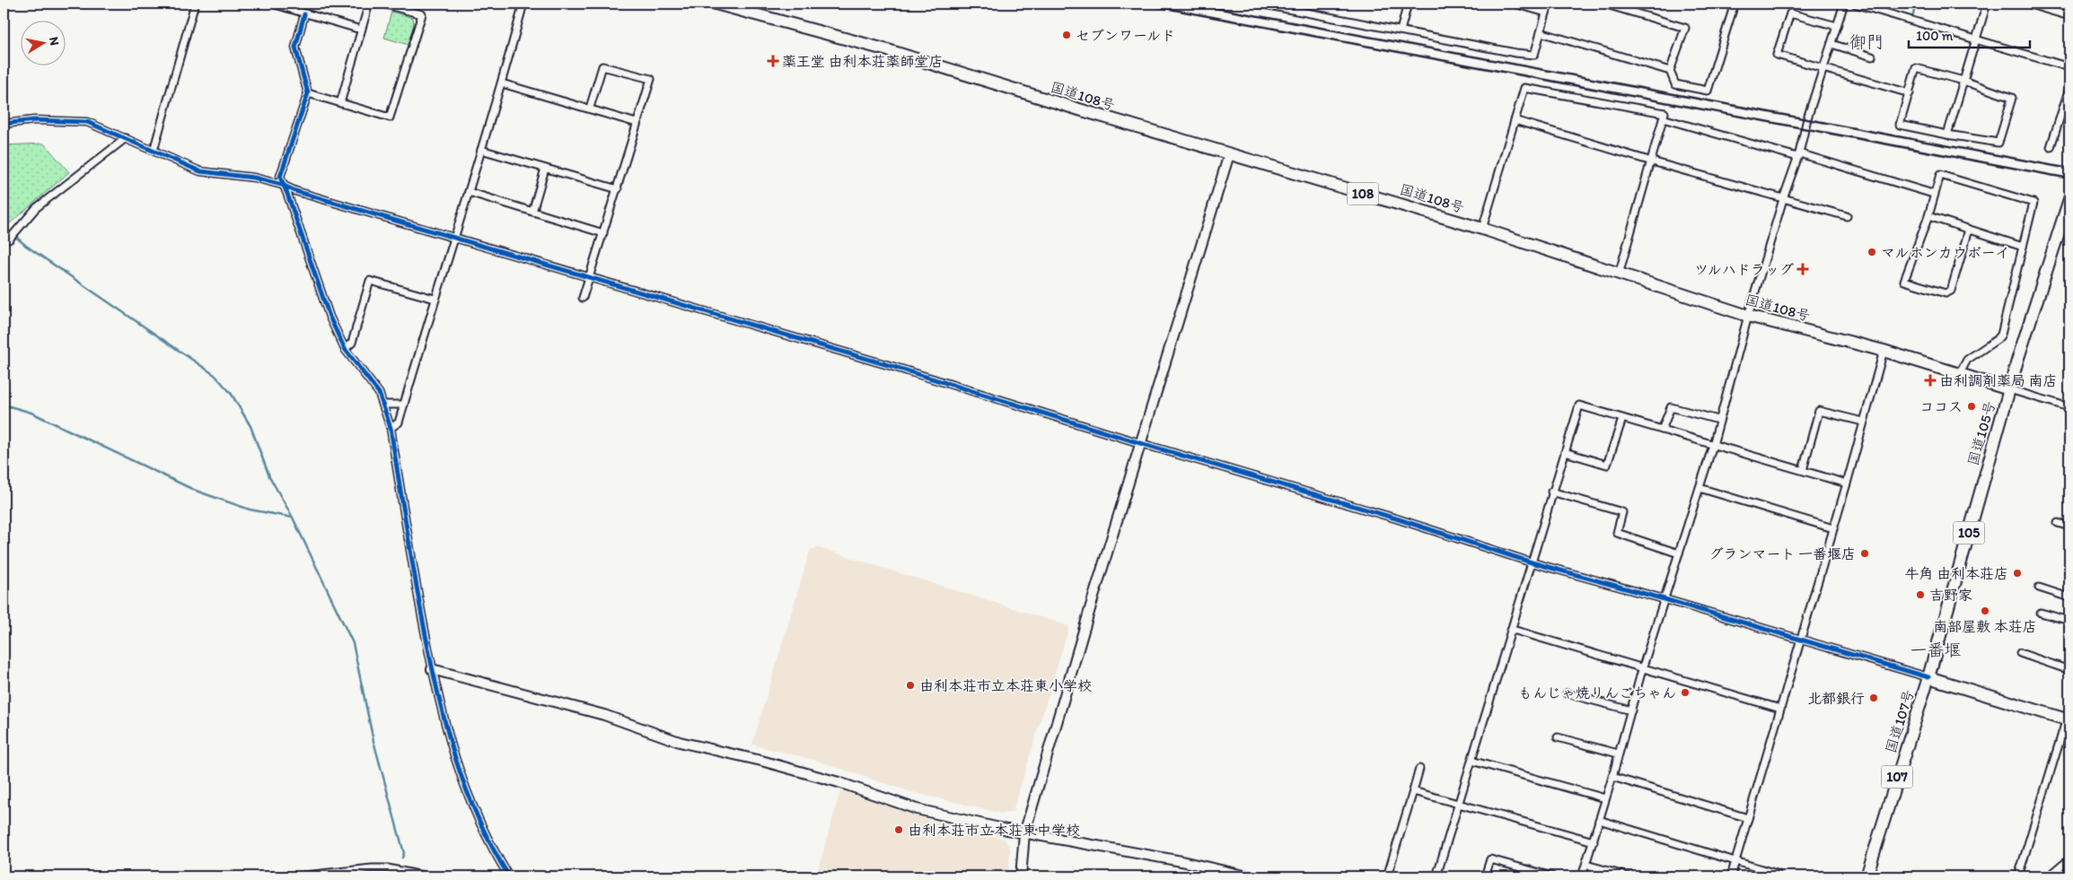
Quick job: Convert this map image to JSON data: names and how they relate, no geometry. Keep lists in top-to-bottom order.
{
  "streets": {
    "highway": [
      "国道108号",
      "108",
      "国道105号",
      "105",
      "国道107号",
      "107"
    ]
  },
  "crossings": [
    ["国道108号", "国道105号"],
    ["国道105号", "国道107号"]
  ],
  "districts": ["御門", "一番堰"],
  "places": {
    "other": [
      "セブンワールド",
      "マルホンカウボーイ",
      "ココス",
      "グランマート 一番堰店",
      "牛角 由利本荘店",
      "吉野家",
      "南部屋敷 本荘店",
      "由利本荘市立本荘東小学校",
      "もんじゃ焼りんごちゃん",
      "北都銀行",
      "由利本荘市立本荘東中学校"
    ],
    "health": ["薬王堂 由利本荘薬師堂店", "ツルハドラッグ", "由利調剤薬局 南店"]
  },
  "scale_bar": "100 m",
  "north": "right"
}
